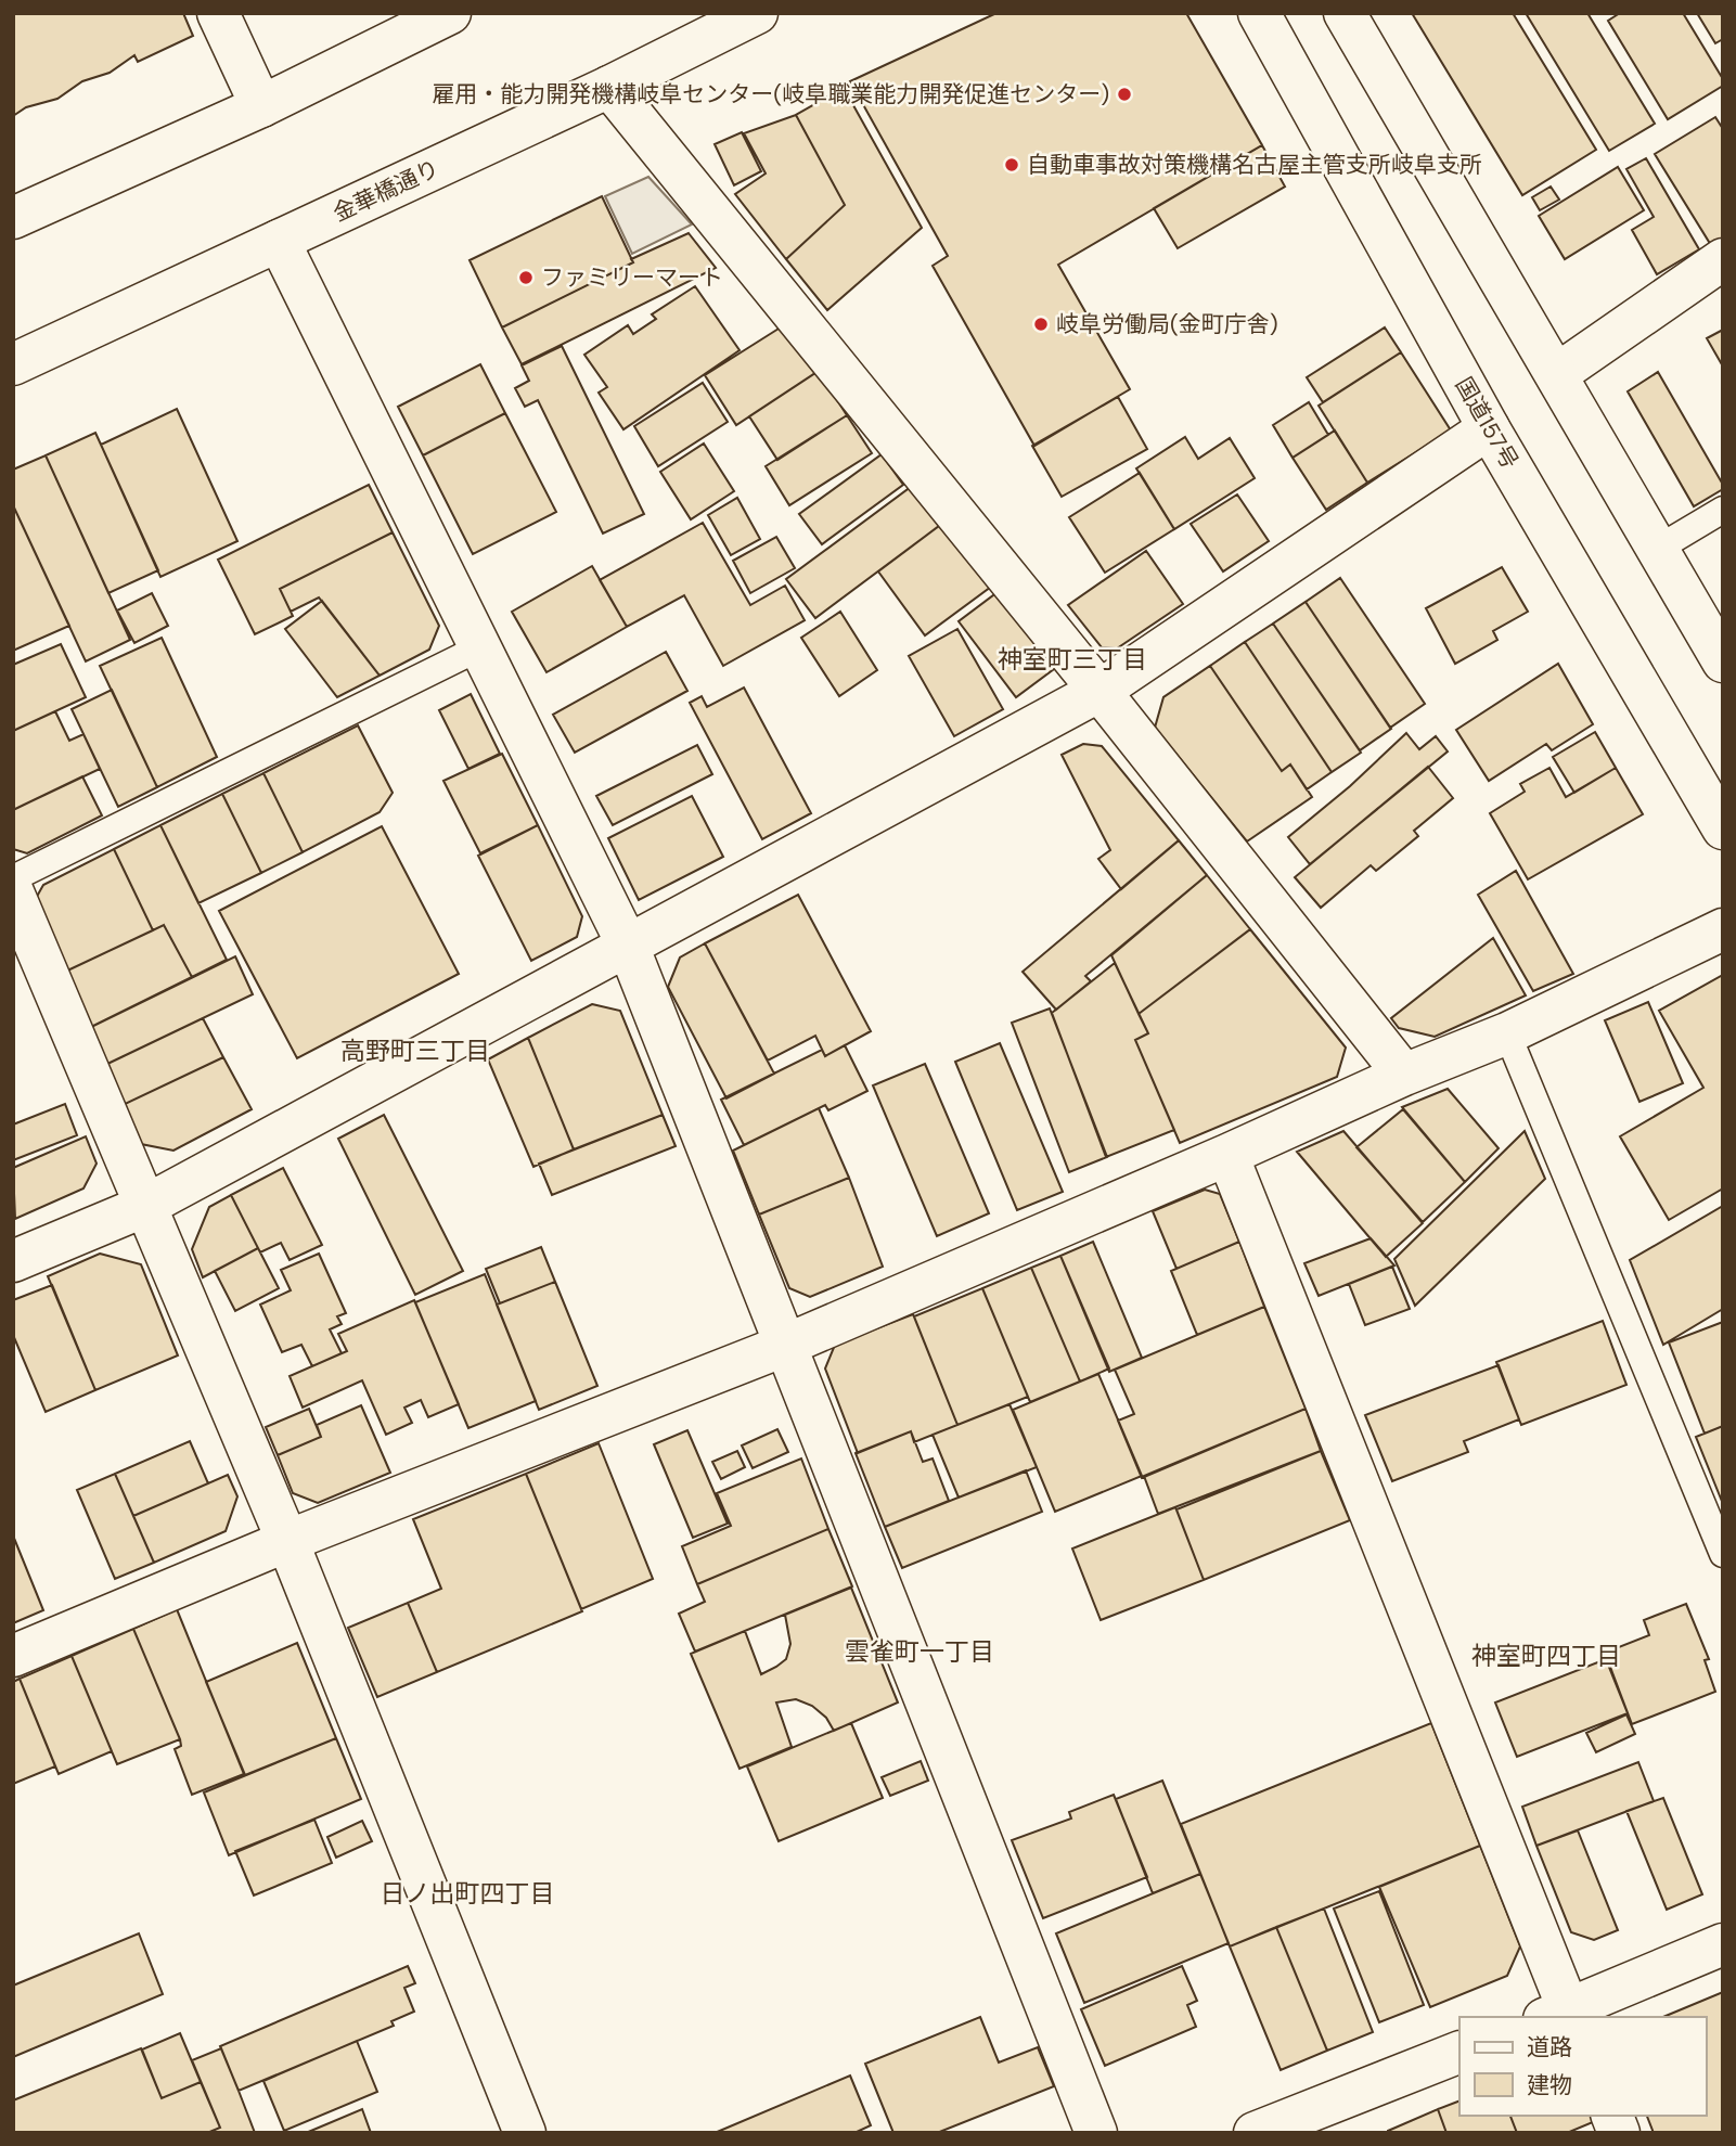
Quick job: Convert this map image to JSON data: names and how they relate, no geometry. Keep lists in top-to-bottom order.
{
  "streets": {
    "main road": ["金華橋通り", "国道157号"]
  },
  "districts": [
    "神室町三丁目",
    "高野町三丁目",
    "雲雀町一丁目",
    "神室町四丁目",
    "日ノ出町四丁目"
  ],
  "places": [
    "雇用・能力開発機構岐阜センター(岐阜職業能力開発促進センター)",
    "自動車事故対策機構名古屋主管支所岐阜支所",
    "ファミリーマート",
    "岐阜労働局(金町庁舎)"
  ],
  "legend": ["道路", "建物"]
}
